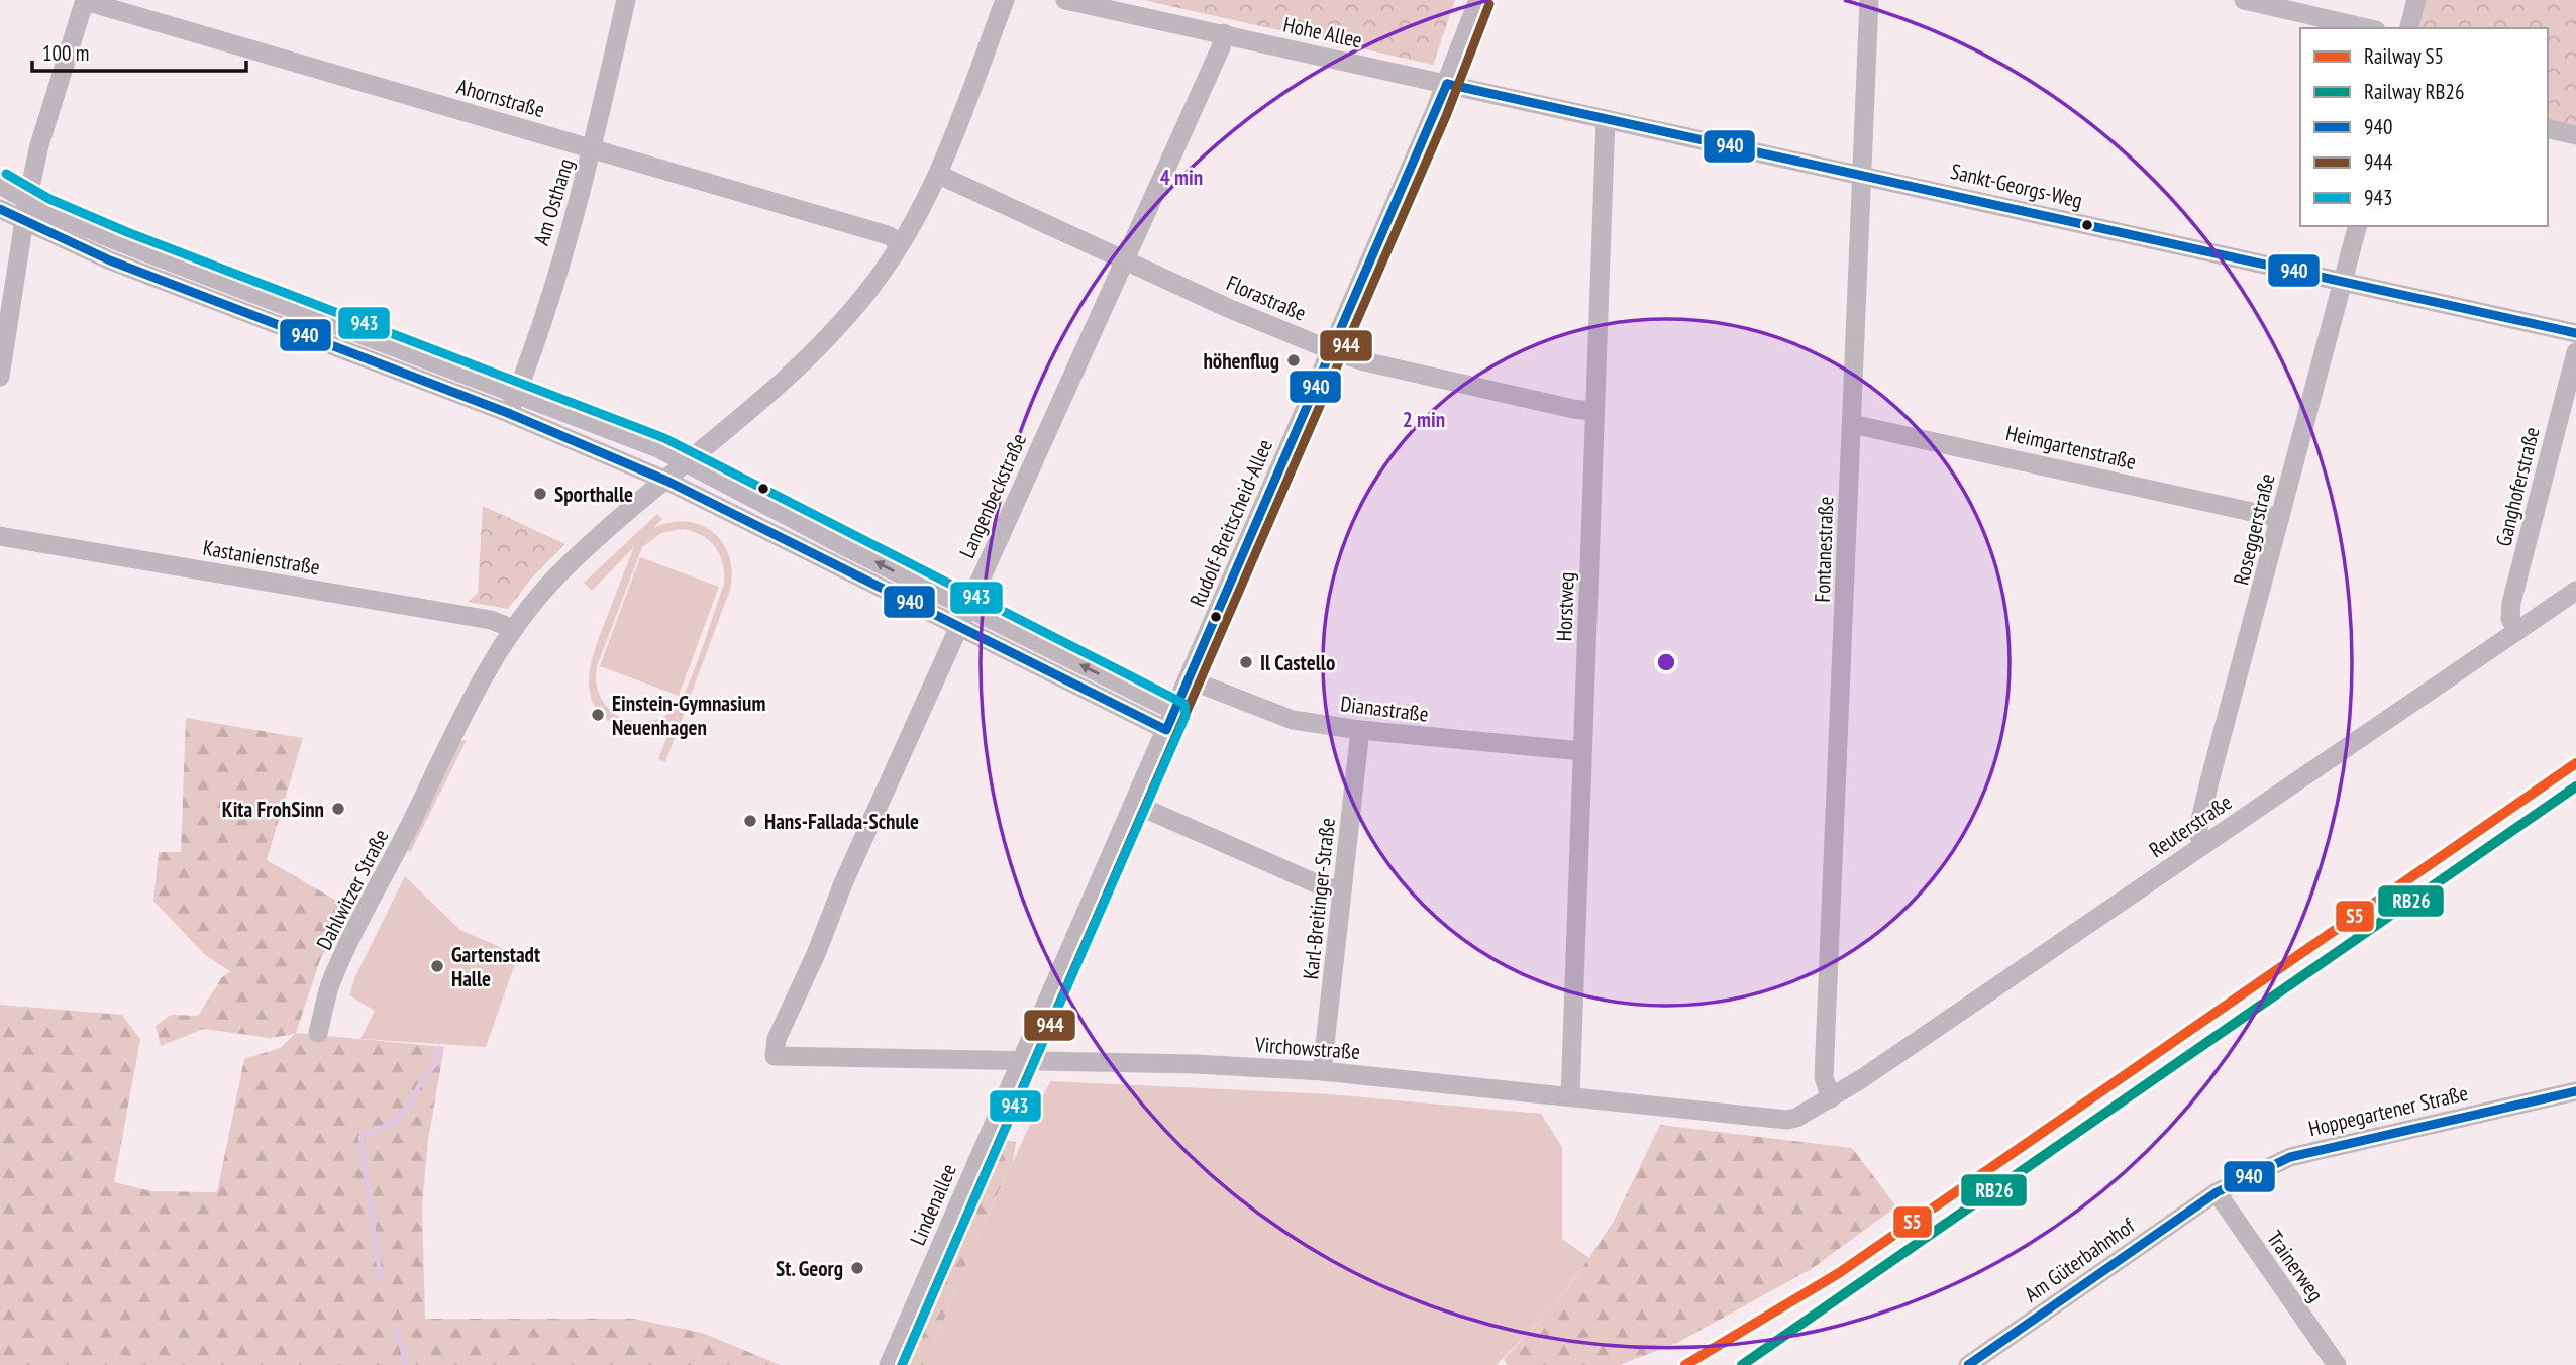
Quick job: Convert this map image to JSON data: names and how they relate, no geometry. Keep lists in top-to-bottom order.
{
  "streets": {
    "street": [
      "Hohe Allee",
      "Ahornstraße",
      "Sankt-Georgs-Weg",
      "Am Osthang",
      "Florastraße",
      "Heimgartenstraße",
      "Ganghoferstraße",
      "Langenbeckstraße",
      "Rudolf-Breitscheid-Allee",
      "Roseggerstraße",
      "Fontanestraße",
      "Kastanienstraße",
      "Horstweg",
      "Dianastraße",
      "Reuterstraße",
      "Dahlwitzer Straße",
      "Karl-Breitinger-Straße",
      "Virchowstraße",
      "Hoppegartener Straße",
      "Lindenallee",
      "Am Güterbahnhof",
      "Trainerweg"
    ]
  },
  "crossings": [
    ["Hohe Allee", "Sankt-Georgs-Weg"],
    ["Hohe Allee", "Langenbeckstraße"],
    ["Hohe Allee", "Rudolf-Breitscheid-Allee"],
    ["Ahornstraße", "Am Osthang"],
    ["Ahornstraße", "Dahlwitzer Straße"],
    ["Sankt-Georgs-Weg", "Rudolf-Breitscheid-Allee"],
    ["Sankt-Georgs-Weg", "Roseggerstraße"],
    ["Sankt-Georgs-Weg", "Fontanestraße"],
    ["Sankt-Georgs-Weg", "Horstweg"],
    ["Florastraße", "Langenbeckstraße"],
    ["Florastraße", "Rudolf-Breitscheid-Allee"],
    ["Florastraße", "Horstweg"],
    ["Florastraße", "Dahlwitzer Straße"],
    ["Heimgartenstraße", "Roseggerstraße"],
    ["Heimgartenstraße", "Fontanestraße"],
    ["Ganghoferstraße", "Reuterstraße"],
    ["Langenbeckstraße", "Virchowstraße"],
    ["Rudolf-Breitscheid-Allee", "Dianastraße"],
    ["Rudolf-Breitscheid-Allee", "Virchowstraße"],
    ["Rudolf-Breitscheid-Allee", "Lindenallee"],
    ["Roseggerstraße", "Reuterstraße"],
    ["Fontanestraße", "Reuterstraße"],
    ["Fontanestraße", "Virchowstraße"],
    ["Kastanienstraße", "Dahlwitzer Straße"],
    ["Horstweg", "Dianastraße"],
    ["Horstweg", "Virchowstraße"],
    ["Dianastraße", "Karl-Breitinger-Straße"],
    ["Reuterstraße", "Virchowstraße"],
    ["Karl-Breitinger-Straße", "Virchowstraße"],
    ["Virchowstraße", "Lindenallee"],
    ["Hoppegartener Straße", "Am Güterbahnhof"],
    ["Hoppegartener Straße", "Trainerweg"],
    ["Am Güterbahnhof", "Trainerweg"]
  ],
  "places": [
    "höhenflug",
    "Sporthalle",
    "Il Castello",
    "Einstein-Gymnasium Neuenhagen",
    "Kita FrohSinn",
    "Hans-Fallada-Schule",
    "Gartenstadt Halle",
    "St. Georg"
  ],
  "lines": [
    "transit line 944",
    "transit line 940",
    "transit line 943",
    "rail line S5",
    "rail line RB26"
  ],
  "legend": [
    "Railway S5",
    "Railway RB26",
    "940",
    "944",
    "943"
  ],
  "scale_bar": "100 m",
  "rings": ["4 min", "2 min"]
}
